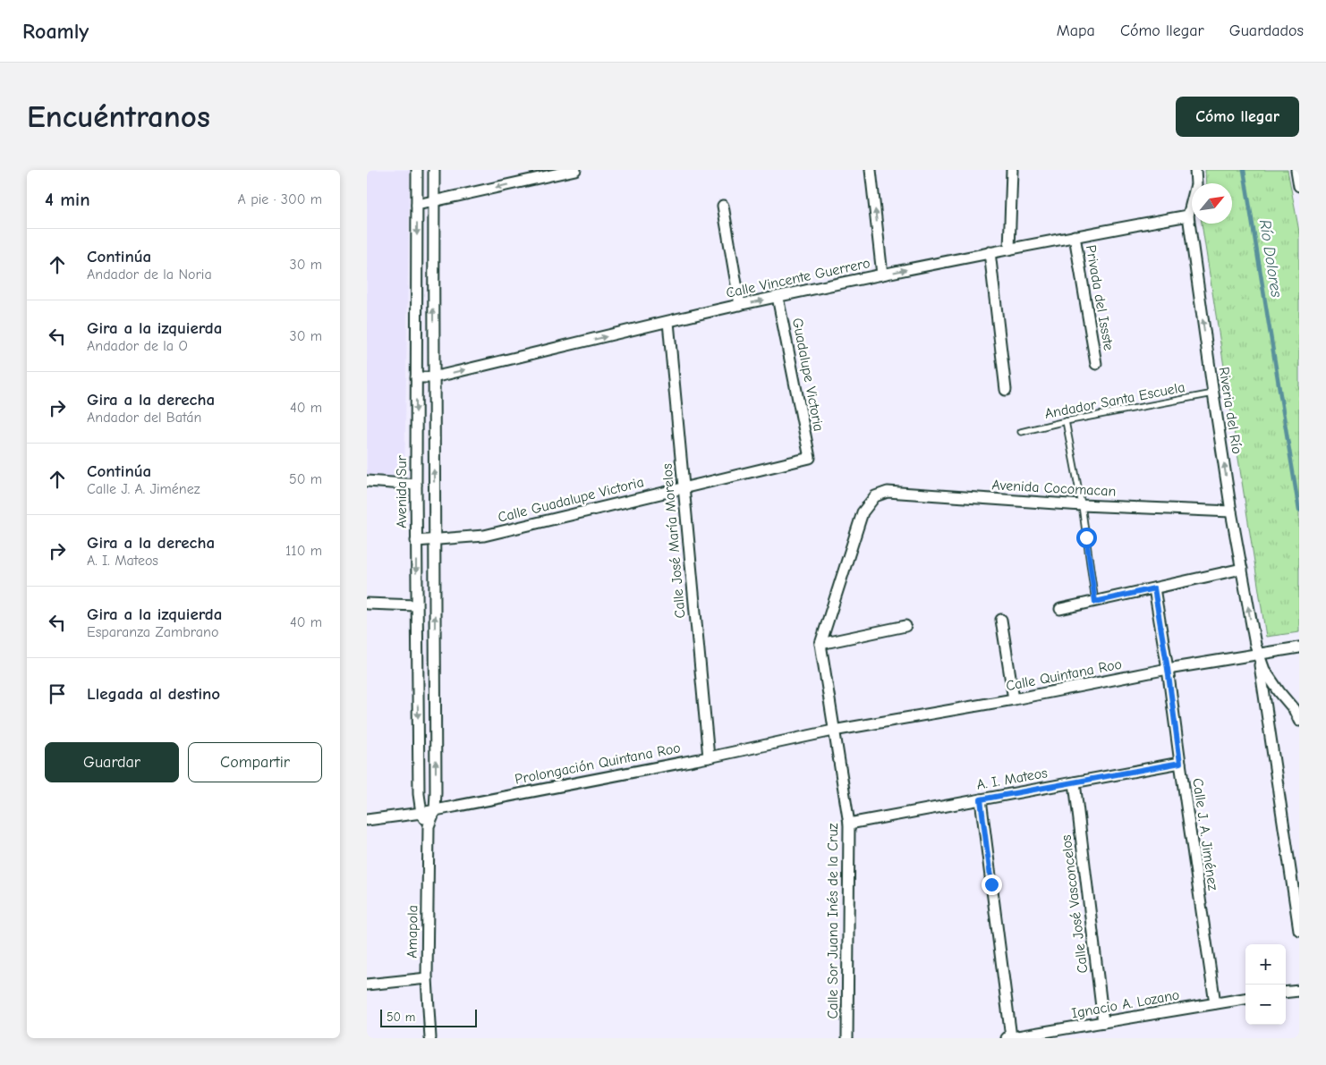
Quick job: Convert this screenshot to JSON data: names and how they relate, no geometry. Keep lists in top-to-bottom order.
{
  "streets": {
    "street": [
      "Calle Vincente Guerrero",
      "Privada del Issste",
      "Guadalupe Victoria",
      "Riveria del Río",
      "Avenida Cocomacan",
      "Avenida Sur",
      "Calle Guadalupe Victoria",
      "Calle José María Morelos",
      "Calle Quintana Roo",
      "Prolongación Quintana Roo",
      "A. I. Mateos",
      "Calle J. A. Jiménez",
      "Calle José Vasconcelos",
      "Calle Sor Juana Inés de la Cruz",
      "Amapola",
      "Ignacio A. Lozano"
    ],
    "lane": ["Andador Santa Escuela"]
  },
  "crossings": [
    ["Calle Vincente Guerrero", "Privada del Issste"],
    ["Calle Vincente Guerrero", "Guadalupe Victoria"],
    ["Calle Vincente Guerrero", "Riveria del Río"],
    ["Calle Vincente Guerrero", "Avenida Sur"],
    ["Calle Vincente Guerrero", "Calle José María Morelos"],
    ["Guadalupe Victoria", "Calle Guadalupe Victoria"],
    ["Andador Santa Escuela", "Riveria del Río"],
    ["Riveria del Río", "Avenida Cocomacan"],
    ["Riveria del Río", "Calle Quintana Roo"],
    ["Avenida Cocomacan", "Calle Sor Juana Inés de la Cruz"],
    ["Avenida Sur", "Calle Guadalupe Victoria"],
    ["Avenida Sur", "Prolongación Quintana Roo"],
    ["Avenida Sur", "Amapola"],
    ["Calle Guadalupe Victoria", "Calle José María Morelos"],
    ["Calle José María Morelos", "Prolongación Quintana Roo"],
    ["Calle Quintana Roo", "Prolongación Quintana Roo"],
    ["Calle Quintana Roo", "Calle J. A. Jiménez"],
    ["Calle Quintana Roo", "Calle Sor Juana Inés de la Cruz"],
    ["Prolongación Quintana Roo", "Calle Sor Juana Inés de la Cruz"],
    ["Prolongación Quintana Roo", "Amapola"],
    ["A. I. Mateos", "Calle J. A. Jiménez"],
    ["A. I. Mateos", "Calle José Vasconcelos"],
    ["A. I. Mateos", "Calle Sor Juana Inés de la Cruz"],
    ["Calle J. A. Jiménez", "Ignacio A. Lozano"],
    ["Calle José Vasconcelos", "Ignacio A. Lozano"]
  ],
  "one_way": ["Calle Vincente Guerrero", "Riveria del Río"],
  "water": ["Río Dolores"],
  "scale_bar": "50 m",
  "north": "top right",
  "page": {
    "header": "Roamly",
    "nav": ["Mapa", "Cómo llegar", "Guardados"],
    "buttons": [
      "Cómo llegar",
      ["Guardar", "Compartir"]
    ],
    "title": "Encuéntranos",
    "heading": ["4 min", "A pie · 300 m"],
    "list": [
      ["Continúa", "Andador de la Noria", "30 m"],
      ["Gira a la izquierda", "Andador de la O", "30 m"],
      ["Gira a la derecha", "Andador del Batán", "40 m"],
      ["Continúa", "Calle J. A. Jiménez", "50 m"],
      ["Gira a la derecha", "A. I. Mateos", "110 m"],
      ["Gira a la izquierda", "Esparanza Zambrano", "40 m"],
      "Llegada al destino"
    ],
    "map_buttons": ["+", "−"],
    "scale": "50 m"
  }
}
